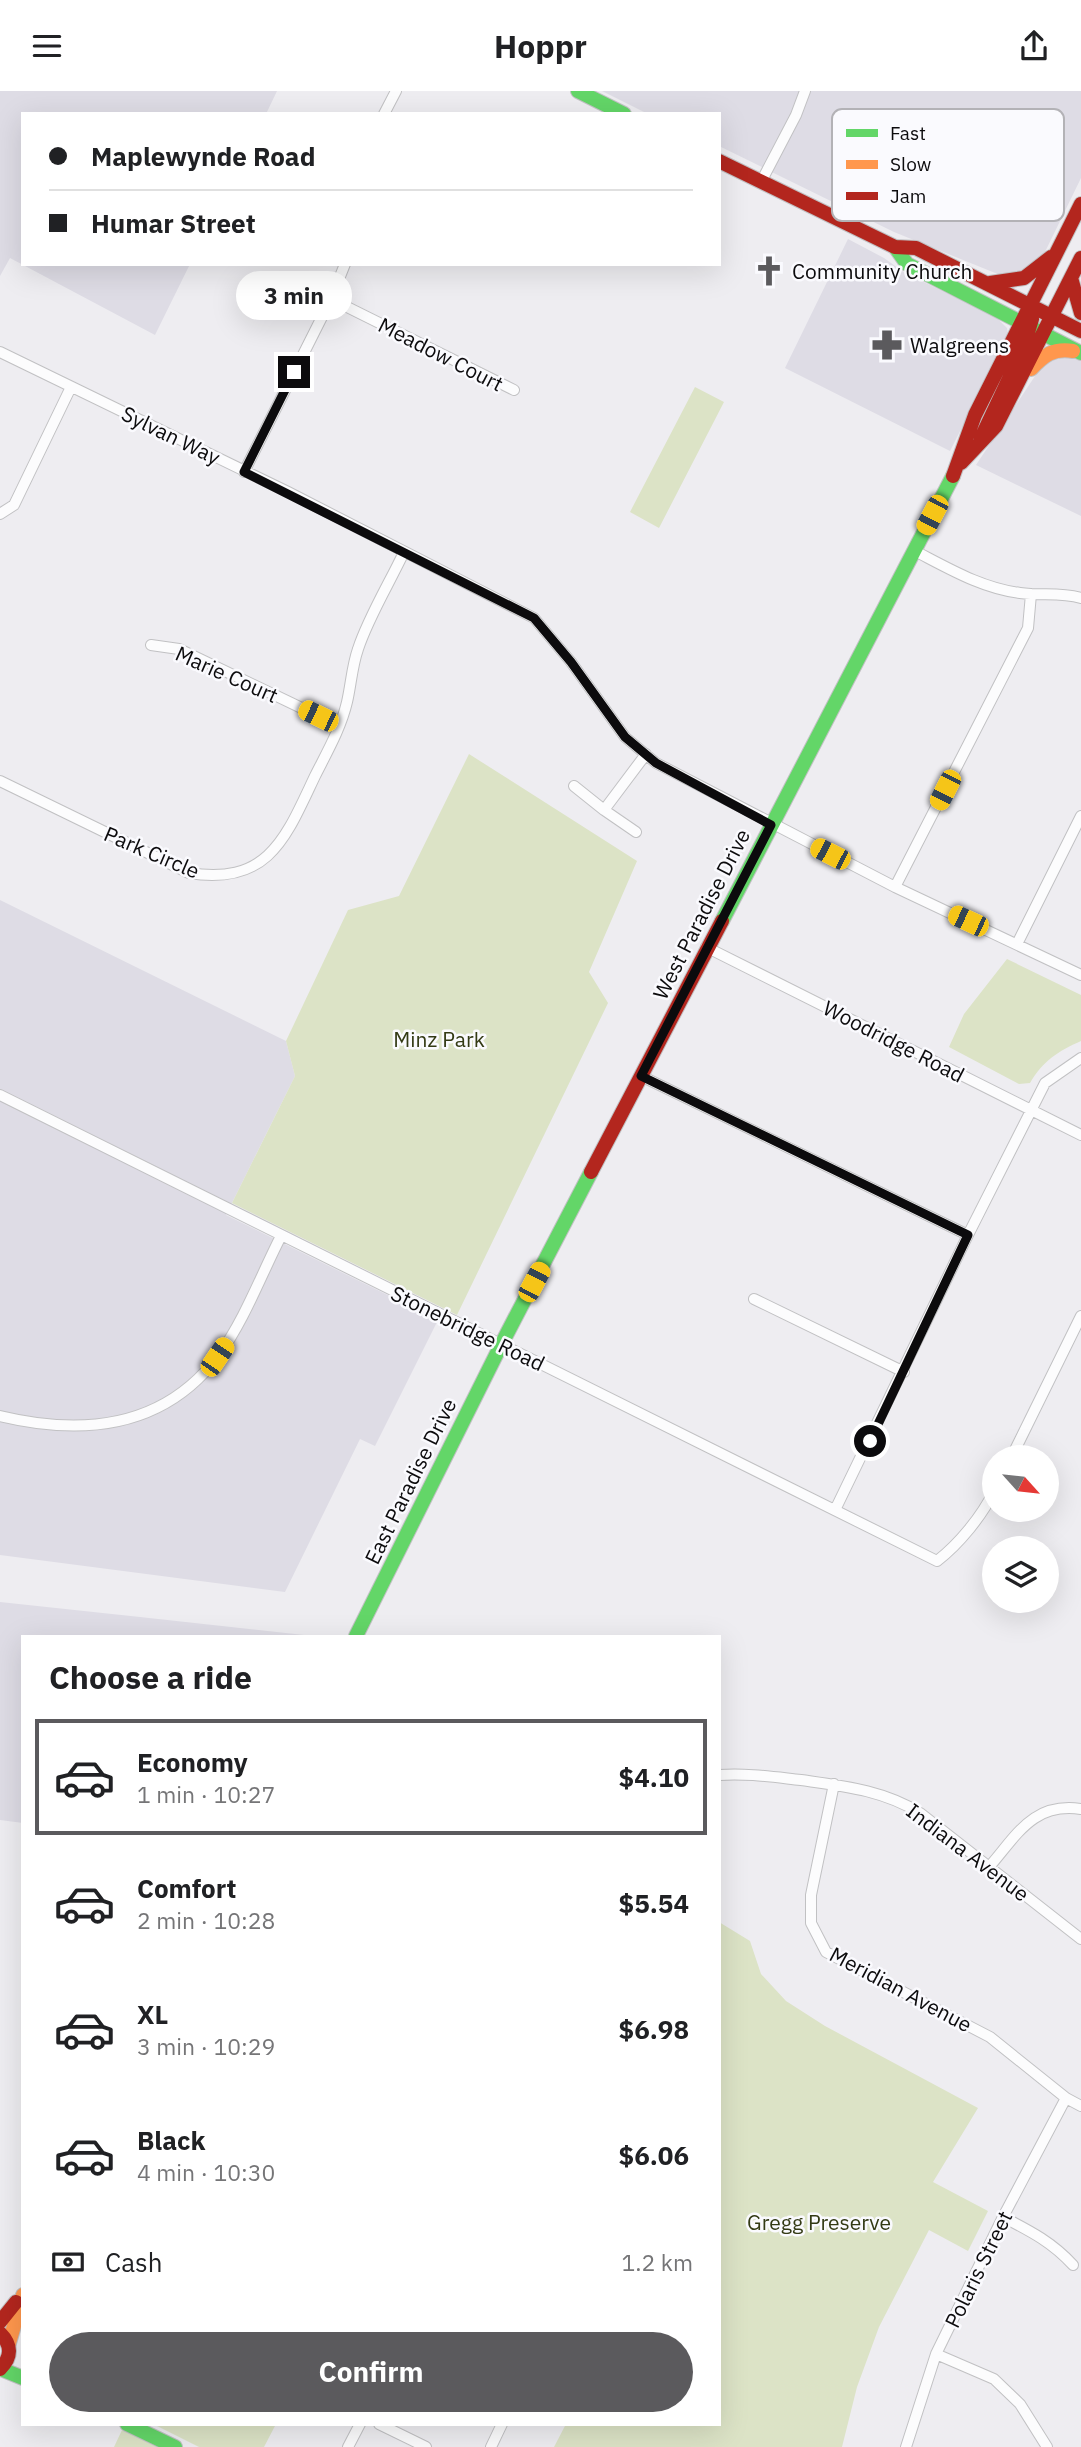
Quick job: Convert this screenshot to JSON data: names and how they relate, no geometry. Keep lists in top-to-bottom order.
{
  "streets": {
    "street": [
      "Meadow Court",
      "Sylvan Way",
      "Marie Court",
      "Park Circle",
      "West Paradise Drive",
      "Woodridge Road",
      "Stonebridge Road",
      "East Paradise Drive",
      "Indiana Avenue",
      "Meridian Avenue",
      "Polaris Street"
    ]
  },
  "crossings": [
    ["Sylvan Way", "Park Circle"],
    ["Sylvan Way", "West Paradise Drive"],
    ["Marie Court", "Park Circle"],
    ["West Paradise Drive", "Woodridge Road"],
    ["West Paradise Drive", "Stonebridge Road"],
    ["West Paradise Drive", "East Paradise Drive"],
    ["Stonebridge Road", "East Paradise Drive"],
    ["Indiana Avenue", "Meridian Avenue"],
    ["Meridian Avenue", "Polaris Street"]
  ],
  "parks": ["Minz Park", "Gregg Preserve"],
  "places": {
    "church": ["Community Church"],
    "pharmacy": ["Walgreens"]
  },
  "legend": ["Fast", "Slow", "Jam"],
  "north": "bottom right",
  "page": {
    "header": "Hoppr",
    "banner": ["Maplewynde Road", "Humar Street"],
    "bubble": "3 min",
    "heading": "Choose a ride",
    "list": [
      {
        "name": "Economy",
        "note": "1 min · 10:27",
        "value": "$4.10"
      },
      {
        "name": "Comfort",
        "note": "2 min · 10:28",
        "value": "$5.54"
      },
      {
        "name": "XL",
        "note": "3 min · 10:29",
        "value": "$6.98"
      },
      {
        "name": "Black",
        "note": "4 min · 10:30",
        "value": "$6.06"
      }
    ],
    "pay": ["Cash", "1.2 km"],
    "buttons": "Confirm"
  }
}
